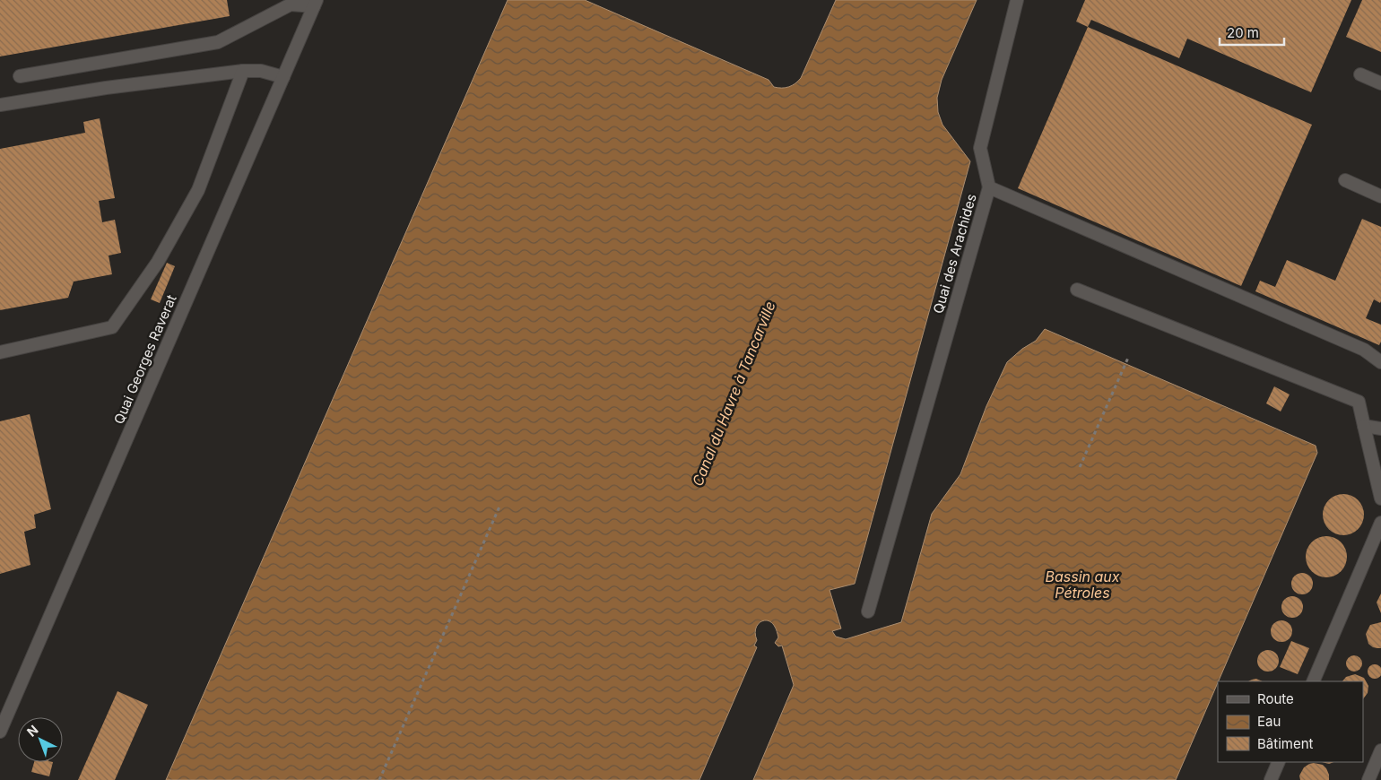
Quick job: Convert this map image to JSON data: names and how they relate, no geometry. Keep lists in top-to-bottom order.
{
  "streets": {
    "street": ["Quai des Arachides", "Quai Georges Raverat"]
  },
  "water": ["Canal du Havre à Tancarville", "Bassin aux Pétroles"],
  "legend": ["Route", "Eau", "Bâtiment"],
  "scale_bar": "20 m",
  "north": "top left"
}
